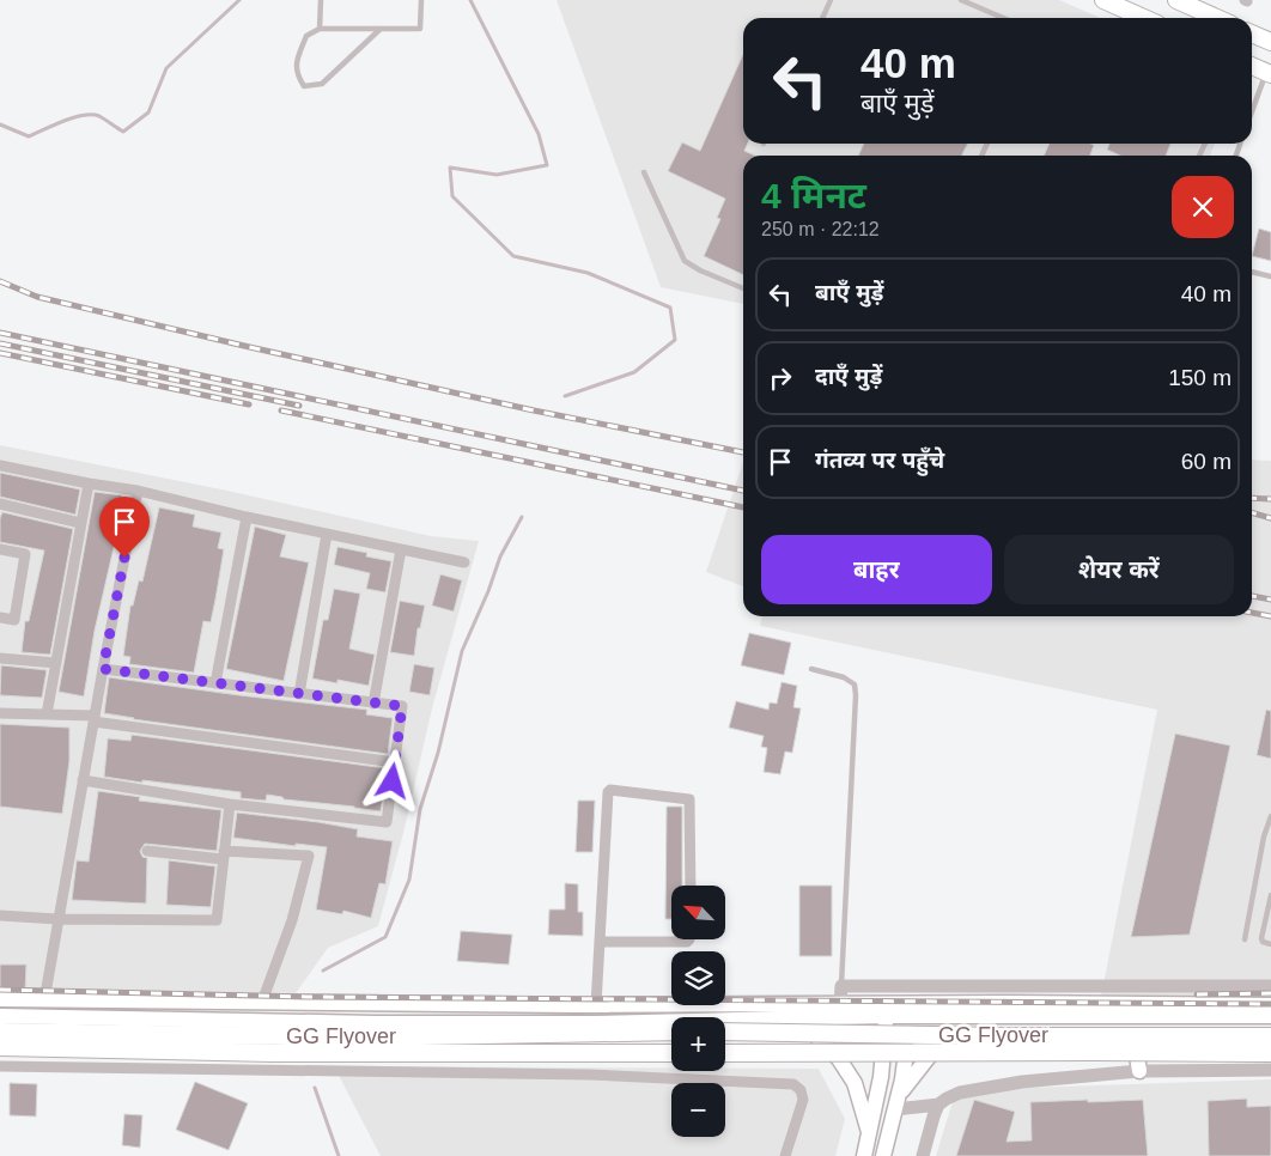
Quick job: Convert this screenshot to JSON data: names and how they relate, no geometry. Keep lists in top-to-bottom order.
{
  "streets": {
    "main road": ["GG Flyover"]
  },
  "north": "top left",
  "page": {
    "turn": ["40 m", "बाएँ मुड़ें"],
    "heading": ["4 मिनट", "250 m · 22:12"],
    "list": [
      {
        "name": "बाएँ मुड़ें",
        "value": "40 m"
      },
      {
        "name": "दाएँ मुड़ें",
        "value": "150 m"
      },
      {
        "name": "गंतव्य पर पहुँचे",
        "value": "60 m"
      }
    ],
    "buttons": ["बाहर", "शेयर करें"],
    "map_buttons": ["+", "−"]
  }
}
